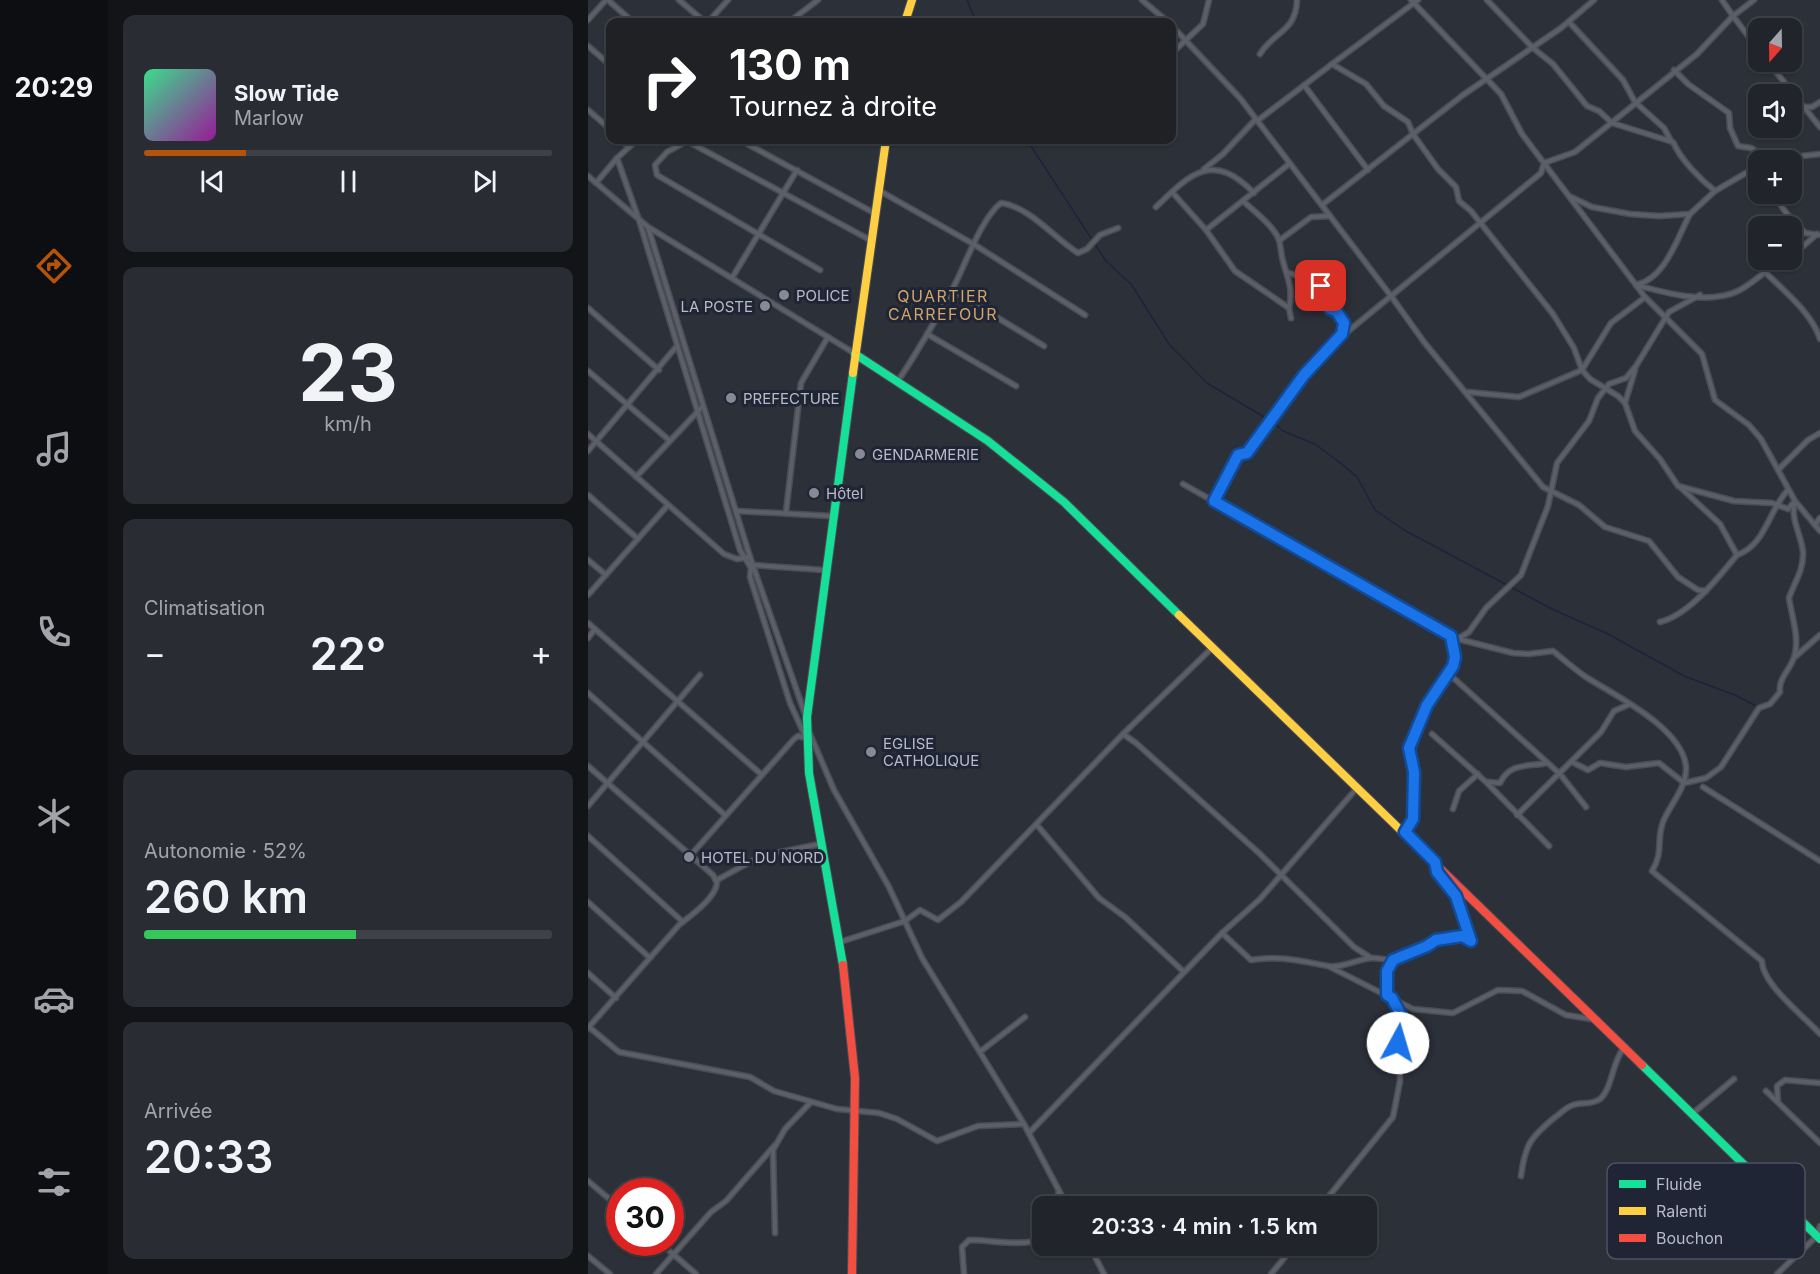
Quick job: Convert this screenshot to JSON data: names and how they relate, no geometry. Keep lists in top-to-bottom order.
{
  "districts": ["QUARTIER CARREFOUR"],
  "places": [
    "POLICE",
    "LA POSTE",
    "PREFECTURE",
    "GENDARMERIE",
    "Hôtel",
    "EGLISE CATHOLIQUE",
    "HOTEL DU NORD"
  ],
  "legend": ["Fluide", "Ralenti", "Bouchon"],
  "north": "bottom",
  "page": {
    "tabs": "20:29",
    "map_buttons": ["+", "−"],
    "turn": ["130 m", "Tournez à droite"],
    "song": ["Slow Tide", "Marlow"],
    "tile": [
      ["23", "km/h"],
      "Climatisation",
      ["Autonomie · 52%", "260 km"],
      ["Arrivée", "20:33"]
    ],
    "heat": ["−", "22°", "+"],
    "limit": "30",
    "trip": "20:33 · 4 min · 1.5 km"
  }
}
